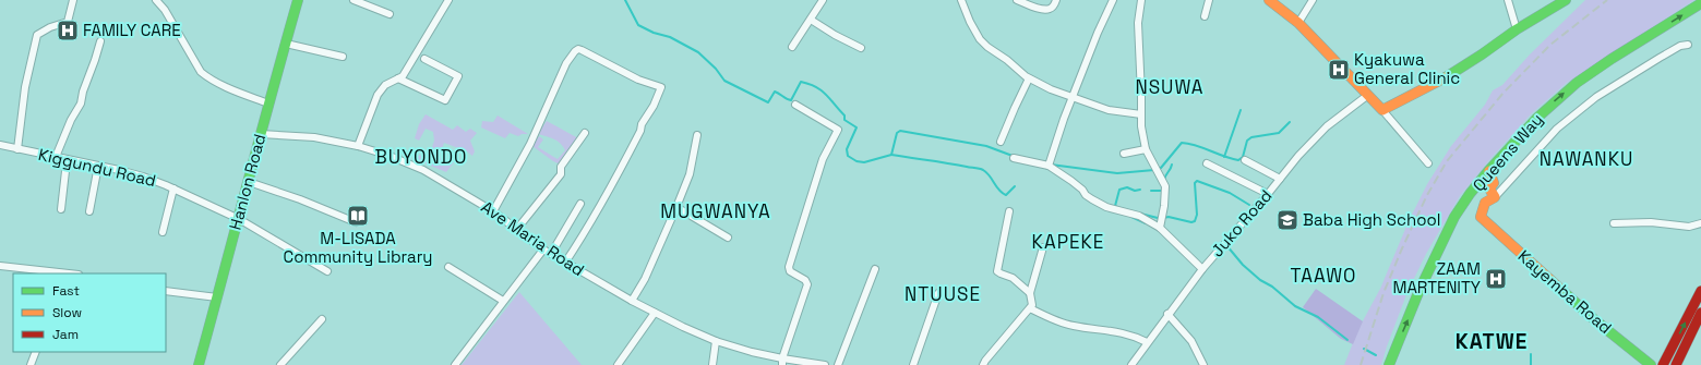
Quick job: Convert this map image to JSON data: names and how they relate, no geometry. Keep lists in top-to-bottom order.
{
  "streets": {
    "main road": ["Queens Way", "Hanlon Road", "Kayemba Road"],
    "street": ["Kiggundu Road", "Juko Road", "Ave Maria Road"]
  },
  "crossings": [
    ["Kiggundu Road", "Hanlon Road"],
    ["Hanlon Road", "Ave Maria Road"]
  ],
  "one_way": ["Queens Way"],
  "districts": [
    "NSUWA",
    "BUYONDO",
    "NAWANKU",
    "MUGWANYA",
    "KAPEKE",
    "TAAWO",
    "NTUUSE",
    "KATWE"
  ],
  "places": {
    "hospital": ["FAMILY CARE", "Kyakuwa General Clinic", "ZAAM MARTENITY"],
    "library": ["M-LISADA Community Library"],
    "school or university": ["Baba High School"]
  },
  "legend": ["Fast", "Slow", "Jam"]
}
